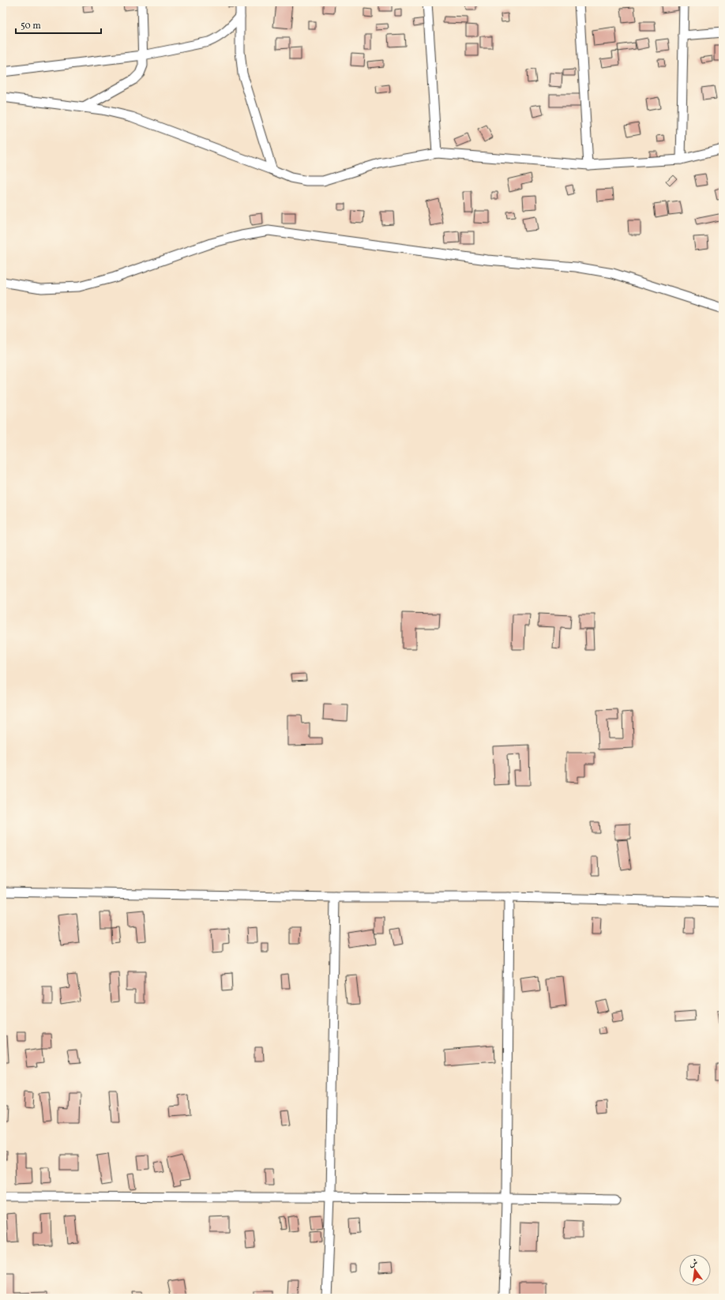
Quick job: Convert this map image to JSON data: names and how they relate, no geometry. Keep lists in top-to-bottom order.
{
  "scale_bar": "50 m",
  "north": "top"
}
